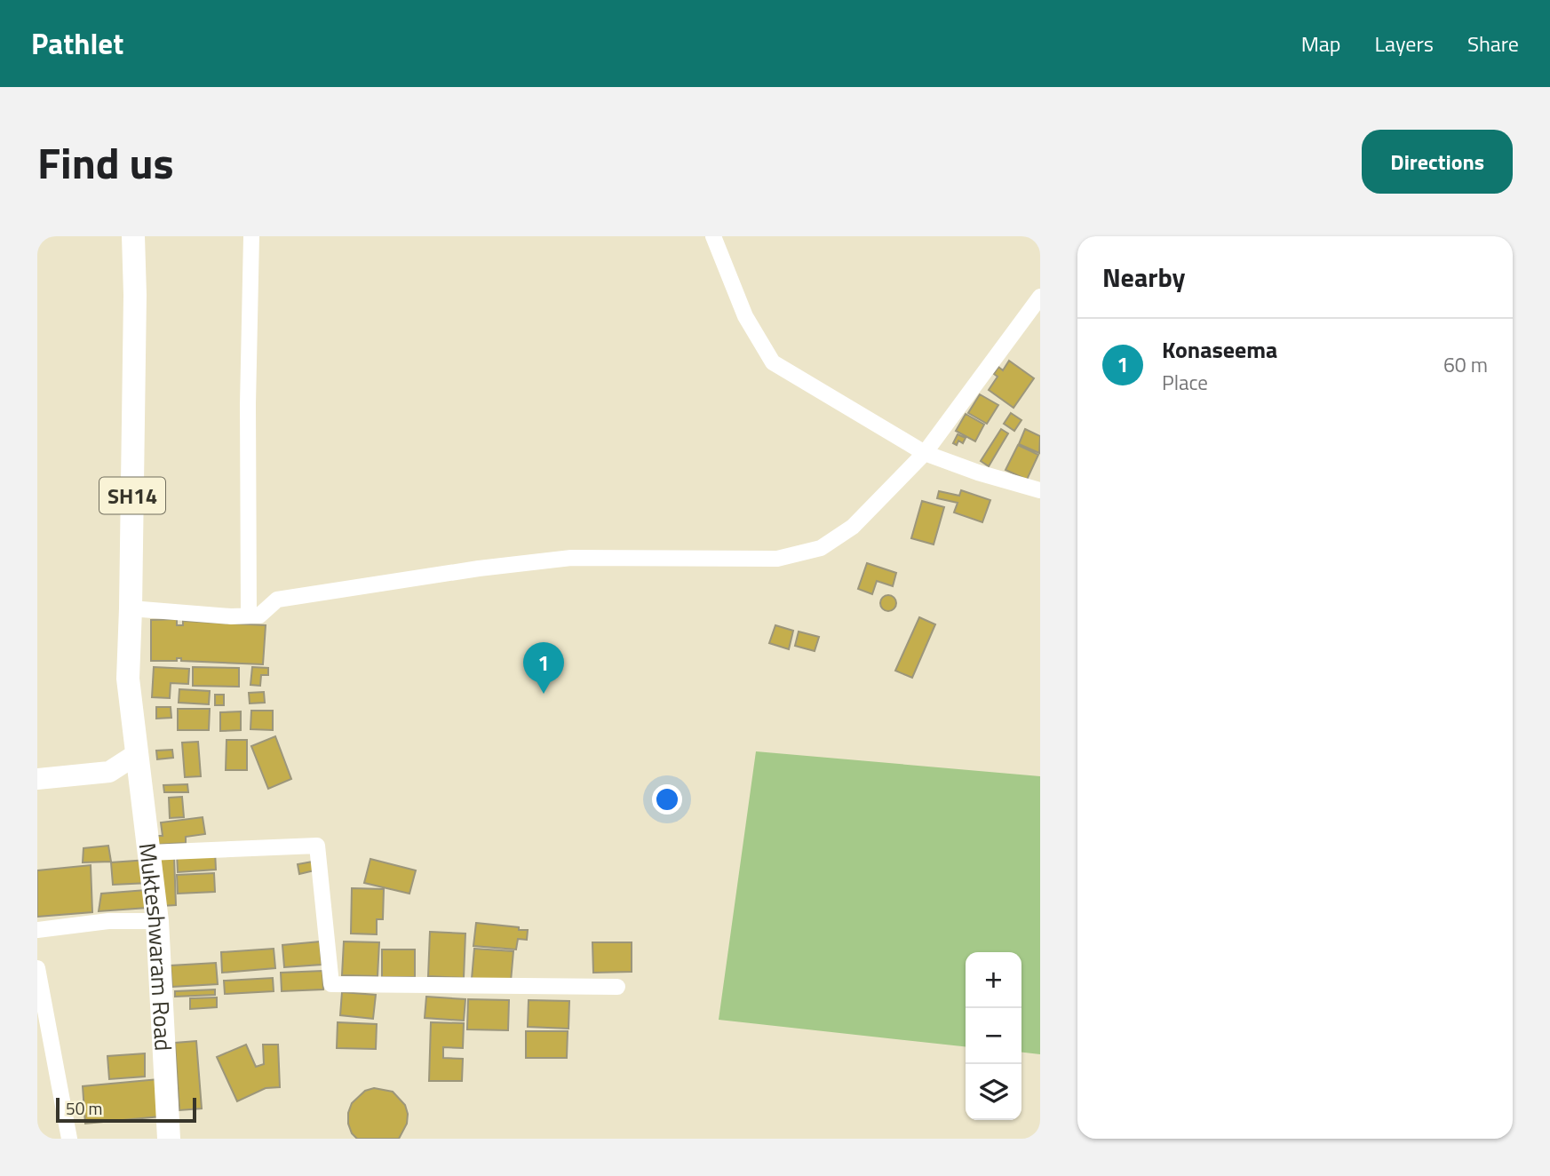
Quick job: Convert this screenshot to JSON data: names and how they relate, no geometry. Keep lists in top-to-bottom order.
{
  "streets": {
    "main road": ["SH14", "Mukteshwaram Road"]
  },
  "crossings": [
    ["SH14", "Mukteshwaram Road"]
  ],
  "scale_bar": "50 m",
  "page": {
    "header": "Pathlet",
    "nav": ["Map", "Layers", "Share"],
    "title": "Find us",
    "buttons": "Directions",
    "heading": "Nearby",
    "list": [
      {
        "mark": "1",
        "name": "Konaseema",
        "note": "Place",
        "value": "60 m"
      }
    ],
    "pins": "1",
    "map_buttons": ["+", "−"],
    "scale": "50 m"
  }
}
